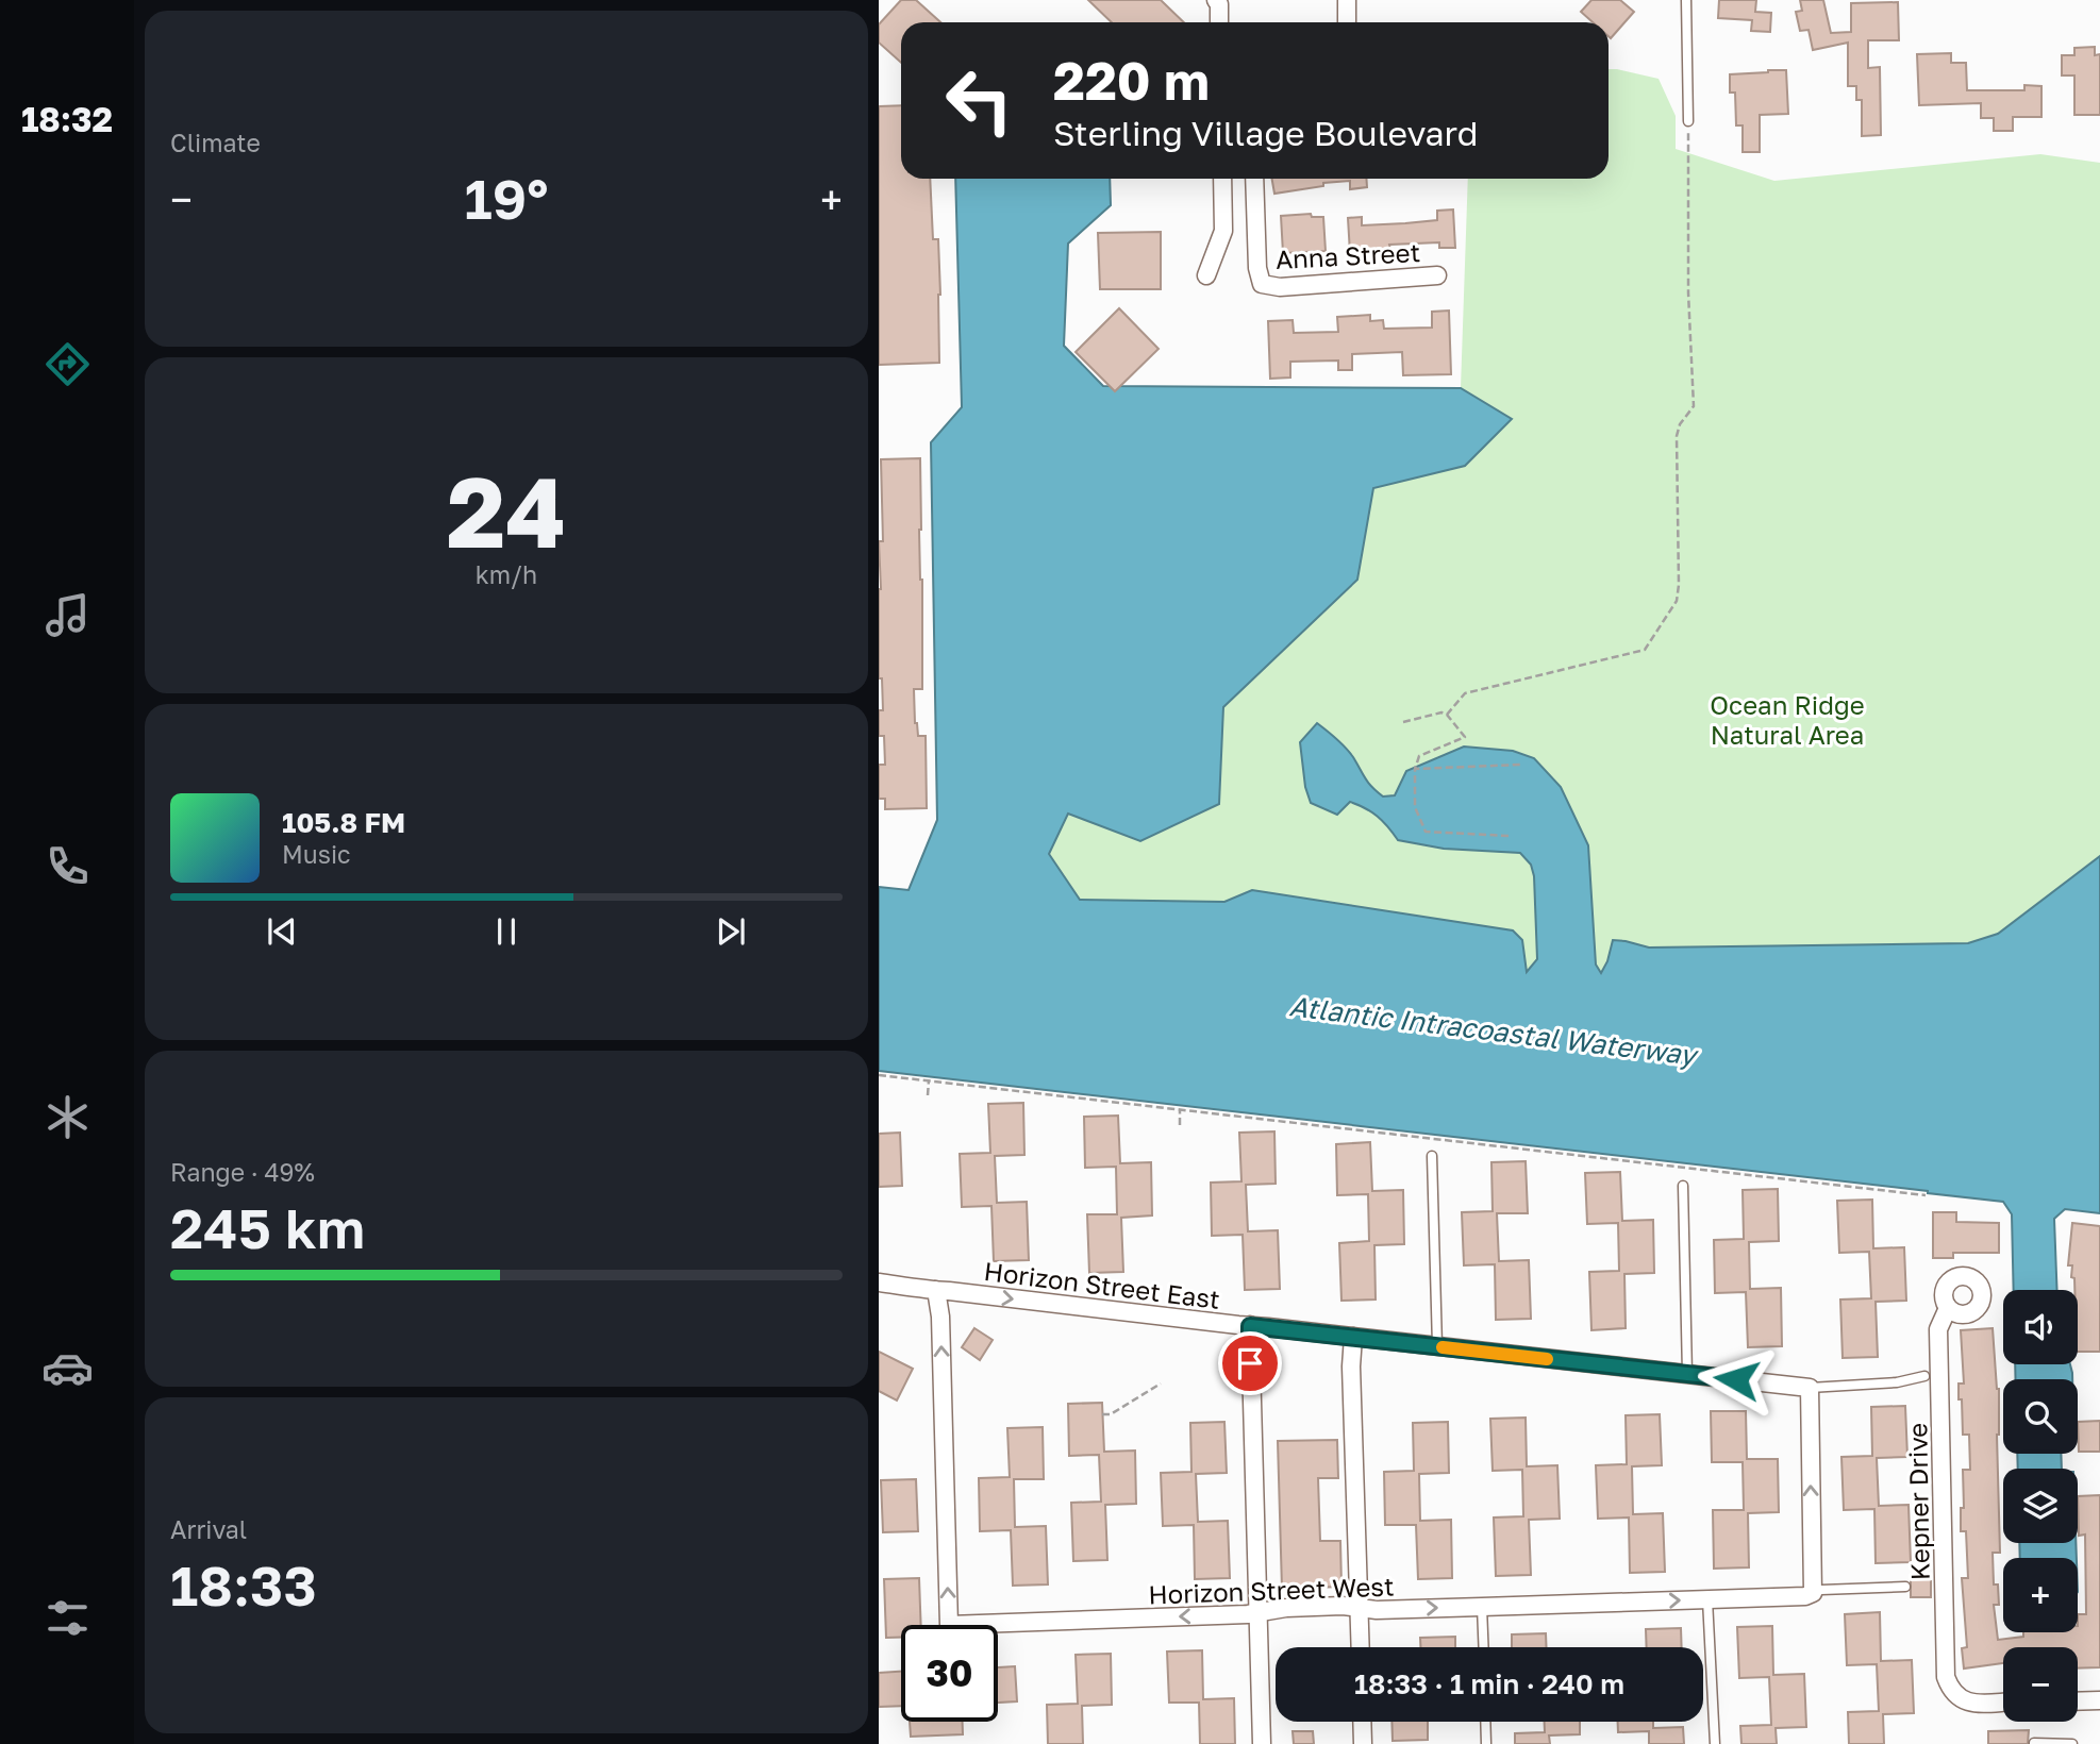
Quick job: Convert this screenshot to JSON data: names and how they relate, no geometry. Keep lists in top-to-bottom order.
{
  "streets": {
    "street": [
      "Anna Street",
      "Horizon Street East",
      "Kepner Drive",
      "Horizon Street West"
    ]
  },
  "crossings": [
    ["Horizon Street East", "Horizon Street West"]
  ],
  "water": ["Atlantic Intracoastal Waterway"],
  "parks": ["Ocean Ridge Natural Area"],
  "page": {
    "tabs": "18:32",
    "tile": [
      "Climate",
      ["24", "km/h"],
      ["Range · 49%", "245 km"],
      ["Arrival", "18:33"]
    ],
    "turn": ["220 m", "Sterling Village Boulevard"],
    "heat": ["−", "19°", "+"],
    "song": ["105.8 FM", "Music"],
    "map_buttons": ["+", "−"],
    "limit": "30",
    "trip": "18:33 · 1 min · 240 m"
  }
}
